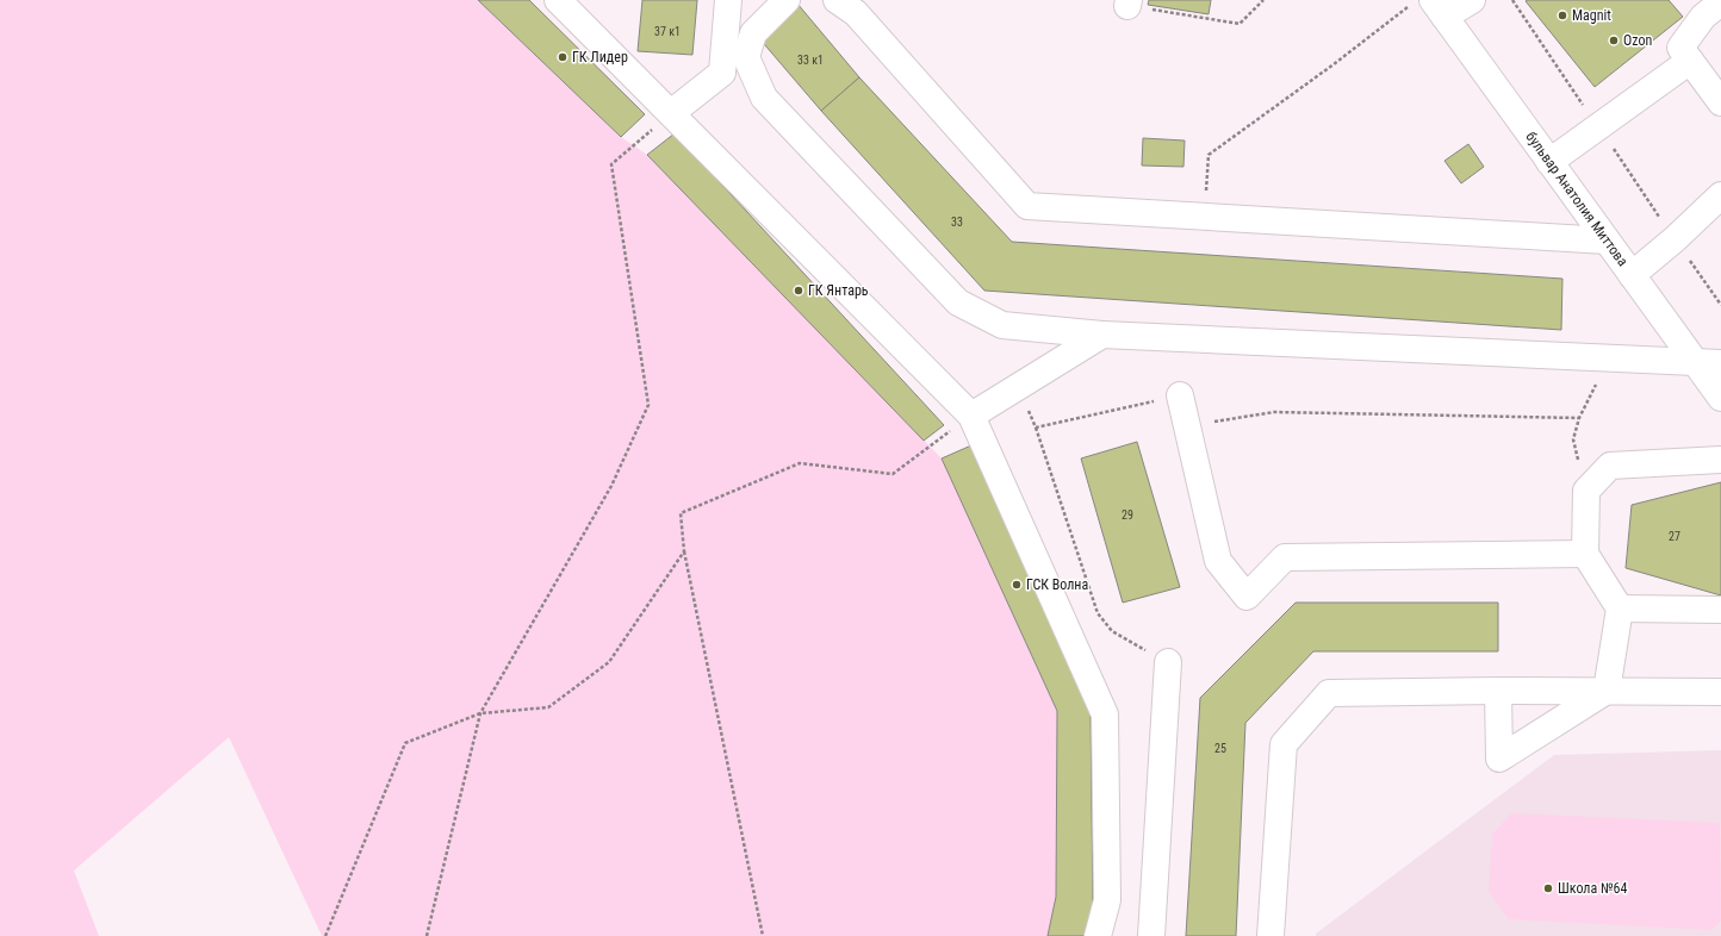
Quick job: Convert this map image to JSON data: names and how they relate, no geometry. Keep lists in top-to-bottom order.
{
  "streets": {
    "street": ["бульвар Анатолия Миттова"]
  },
  "places": [
    "Magnit",
    "Ozon",
    "ГК Лидер",
    "ГК Янтарь",
    "ГСК Волна",
    "Школа №64"
  ],
  "house_numbers": [
    "37 к1",
    "33 к1",
    "33",
    "29",
    "27",
    "25"
  ]
}
